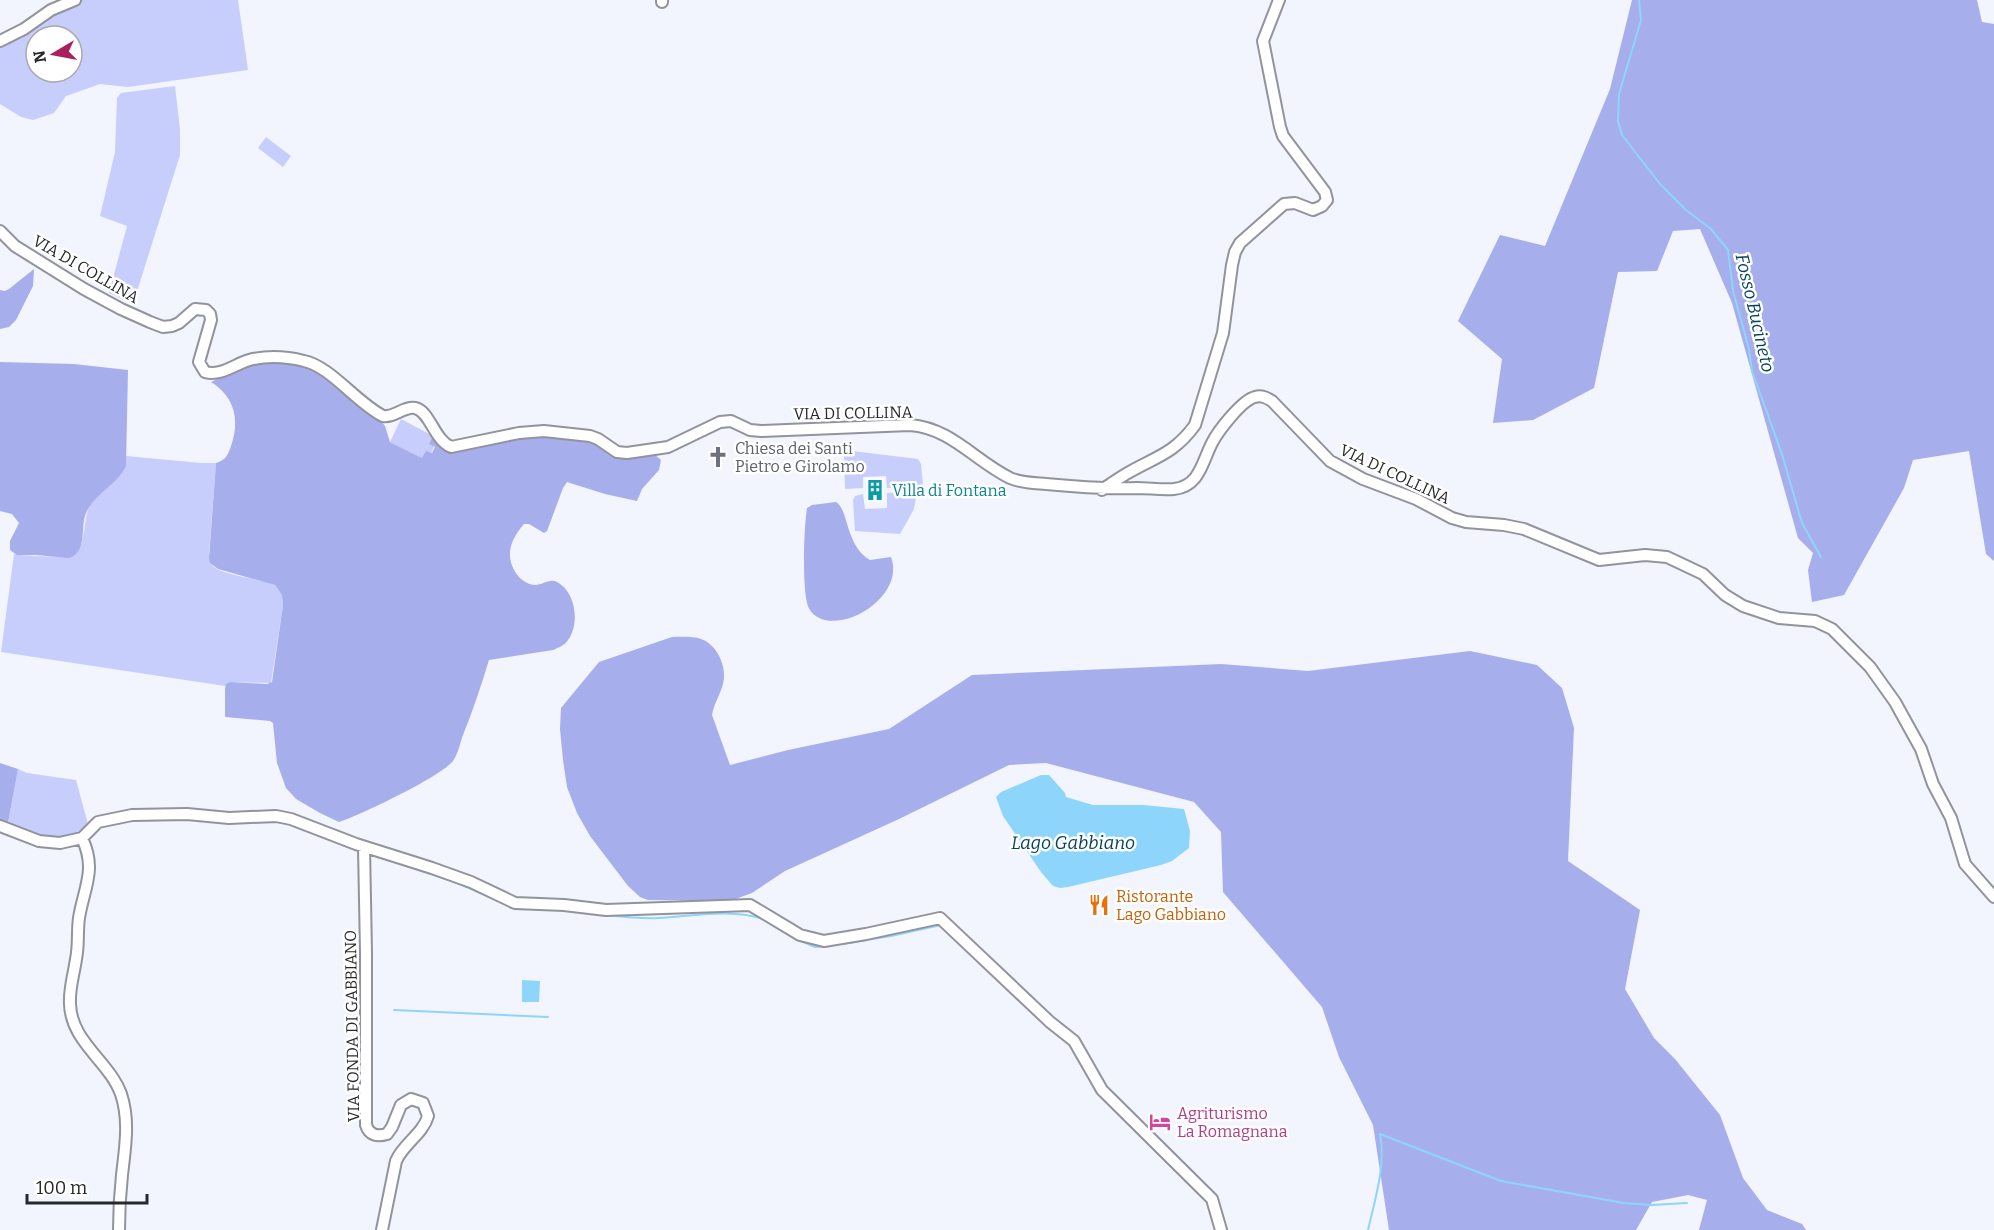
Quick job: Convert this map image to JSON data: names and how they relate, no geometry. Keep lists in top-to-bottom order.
{
  "streets": {
    "street": ["VIA DI COLLINA", "VIA FONDA DI GABBIANO"]
  },
  "water": ["Fosso Bucineto", "Lago Gabbiano"],
  "places": {
    "church": ["Chiesa dei Santi Pietro e Girolamo"],
    "building": ["Villa di Fontana"],
    "restaurant": ["Ristorante Lago Gabbiano"],
    "hotel": ["Agriturismo La Romagnana"]
  },
  "scale_bar": "100 m",
  "north": "left"
}
